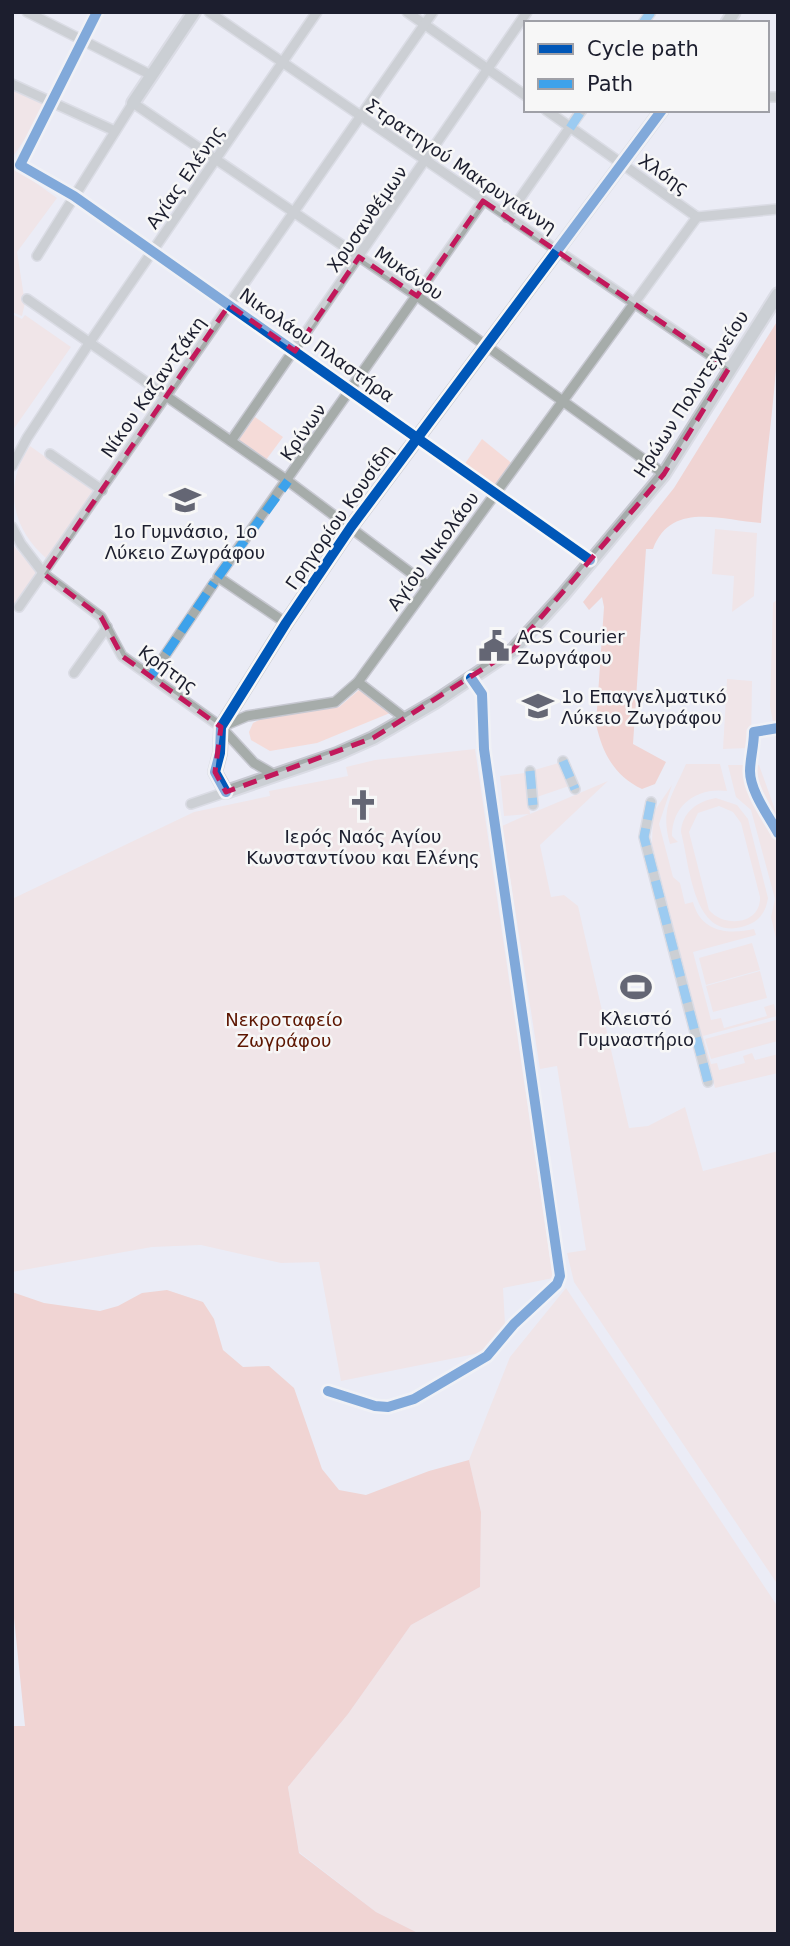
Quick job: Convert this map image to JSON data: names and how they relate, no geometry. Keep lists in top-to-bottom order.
{
  "streets": {
    "street": [
      "Στρατηγού Μακρυγιάννη",
      "Χλόης",
      "Αγίας Ελένης",
      "Χρυσανθέμων",
      "Μυκόνου",
      "Νικολάου Πλαστήρα",
      "Νίκου Καζαντζάκη",
      "Ηρώων Πολυτεχνείου",
      "Κρίνων",
      "Γρηγορίου Κουσίδη",
      "Αγίου Νικολάου",
      "Κρήτης"
    ]
  },
  "crossings": [
    ["Στρατηγού Μακρυγιάννη", "Αγίας Ελένης"],
    ["Στρατηγού Μακρυγιάννη", "Χρυσανθέμων"],
    ["Στρατηγού Μακρυγιάννη", "Νίκου Καζαντζάκη"],
    ["Στρατηγού Μακρυγιάννη", "Ηρώων Πολυτεχνείου"],
    ["Στρατηγού Μακρυγιάννη", "Κρίνων"],
    ["Στρατηγού Μακρυγιάννη", "Γρηγορίου Κουσίδη"],
    ["Στρατηγού Μακρυγιάννη", "Αγίου Νικολάου"],
    ["Χλόης", "Γρηγορίου Κουσίδη"],
    ["Χλόης", "Αγίου Νικολάου"],
    ["Αγίας Ελένης", "Μυκόνου"],
    ["Αγίας Ελένης", "Νικολάου Πλαστήρα"],
    ["Χρυσανθέμων", "Μυκόνου"],
    ["Χρυσανθέμων", "Νικολάου Πλαστήρα"],
    ["Μυκόνου", "Νίκου Καζαντζάκη"],
    ["Μυκόνου", "Ηρώων Πολυτεχνείου"],
    ["Μυκόνου", "Κρίνων"],
    ["Μυκόνου", "Γρηγορίου Κουσίδη"],
    ["Μυκόνου", "Αγίου Νικολάου"],
    ["Νικολάου Πλαστήρα", "Νίκου Καζαντζάκη"],
    ["Νικολάου Πλαστήρα", "Ηρώων Πολυτεχνείου"],
    ["Νικολάου Πλαστήρα", "Κρίνων"],
    ["Νικολάου Πλαστήρα", "Γρηγορίου Κουσίδη"],
    ["Νικολάου Πλαστήρα", "Αγίου Νικολάου"],
    ["Νίκου Καζαντζάκη", "Κρήτης"],
    ["Ηρώων Πολυτεχνείου", "Γρηγορίου Κουσίδη"],
    ["Κρίνων", "Κρήτης"],
    ["Γρηγορίου Κουσίδη", "Αγίου Νικολάου"],
    ["Γρηγορίου Κουσίδη", "Κρήτης"],
    ["Αγίου Νικολάου", "Κρήτης"]
  ],
  "parks": ["Νεκροταφείο Ζωγράφου"],
  "places": {
    "school or university": ["1ο Γυμνάσιο, 1ο Λύκειο Ζωγράφου", "1ο Επαγγελματικό Λύκειο Ζωγράφου"],
    "public building": ["ACS Courier Ζωργάφου"],
    "church": ["Ιερός Ναός Αγίου Κωνσταντίνου και Ελένης"],
    "sports": ["Κλειστό Γυμναστήριο"]
  },
  "legend": ["Cycle path", "Path"]
}
